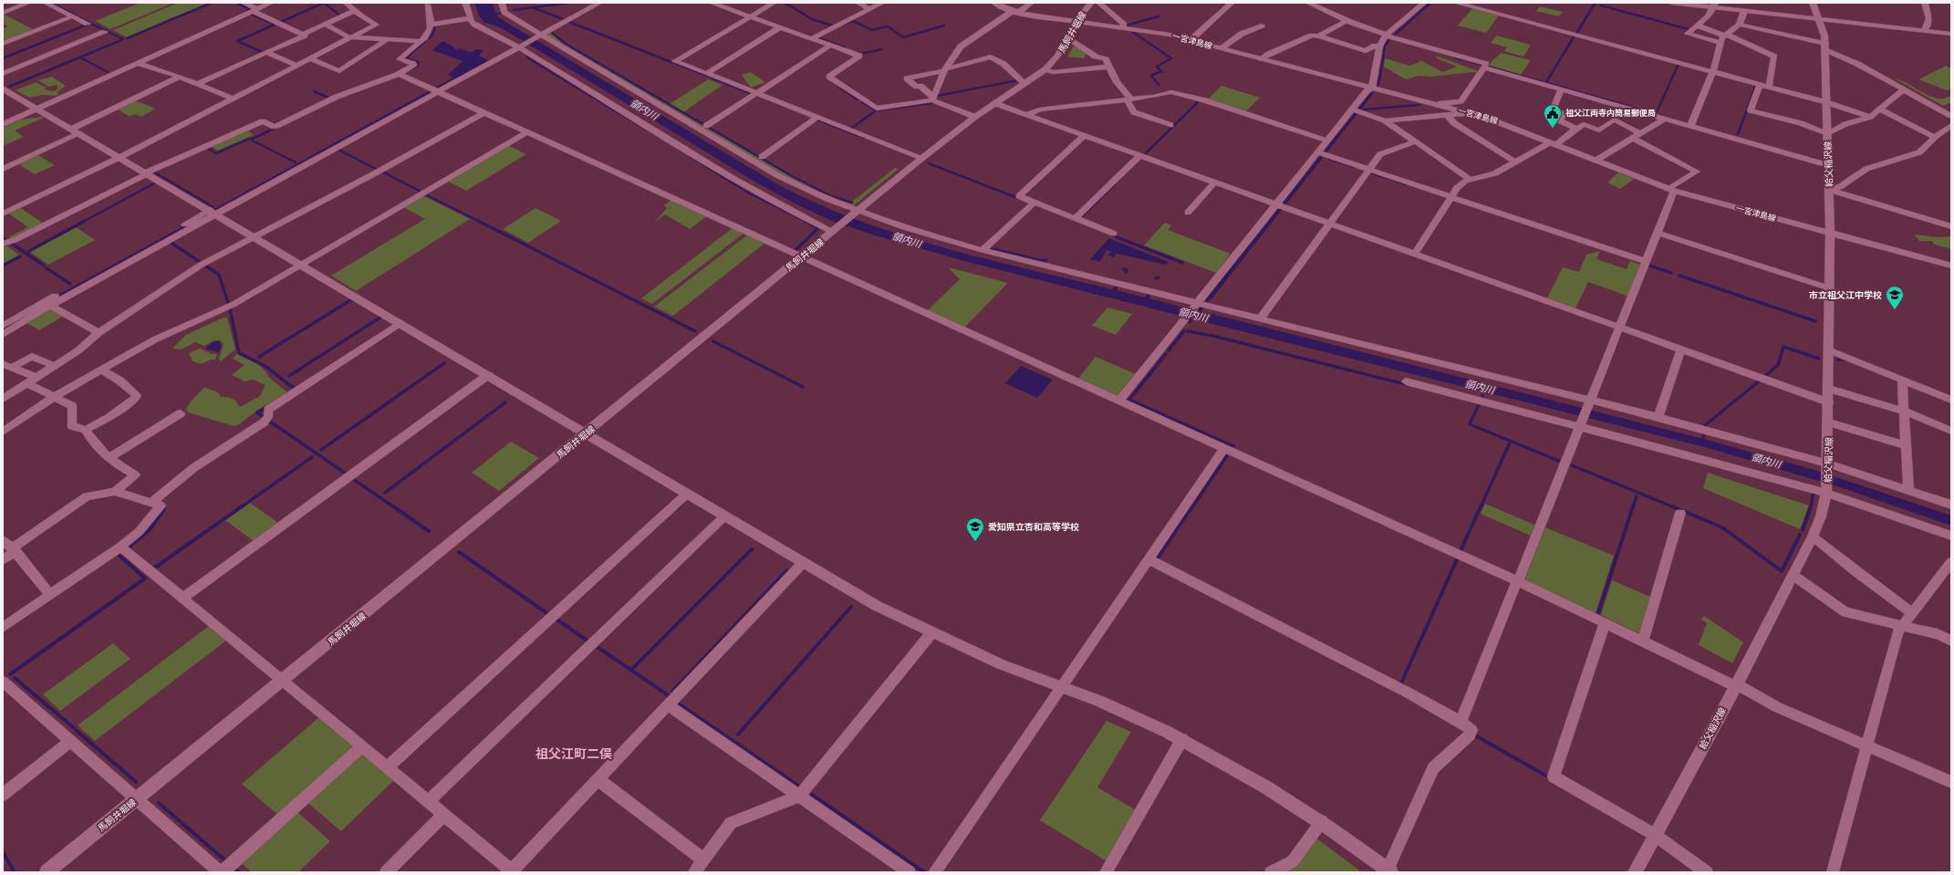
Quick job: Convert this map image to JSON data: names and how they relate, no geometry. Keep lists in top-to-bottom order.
{
  "streets": {
    "main road": ["馬飼井堀線", "一宮津島線", "給父稲沢線"]
  },
  "crossings": [
    ["馬飼井堀線", "一宮津島線"],
    ["一宮津島線", "給父稲沢線"]
  ],
  "districts": ["祖父江町二俣"],
  "water": ["領内川"],
  "places": {
    "public building": ["祖父江両寺内簡易郵便局"],
    "school or university": ["市立祖父江中学校", "愛知県立杏和高等学校"]
  }
}
